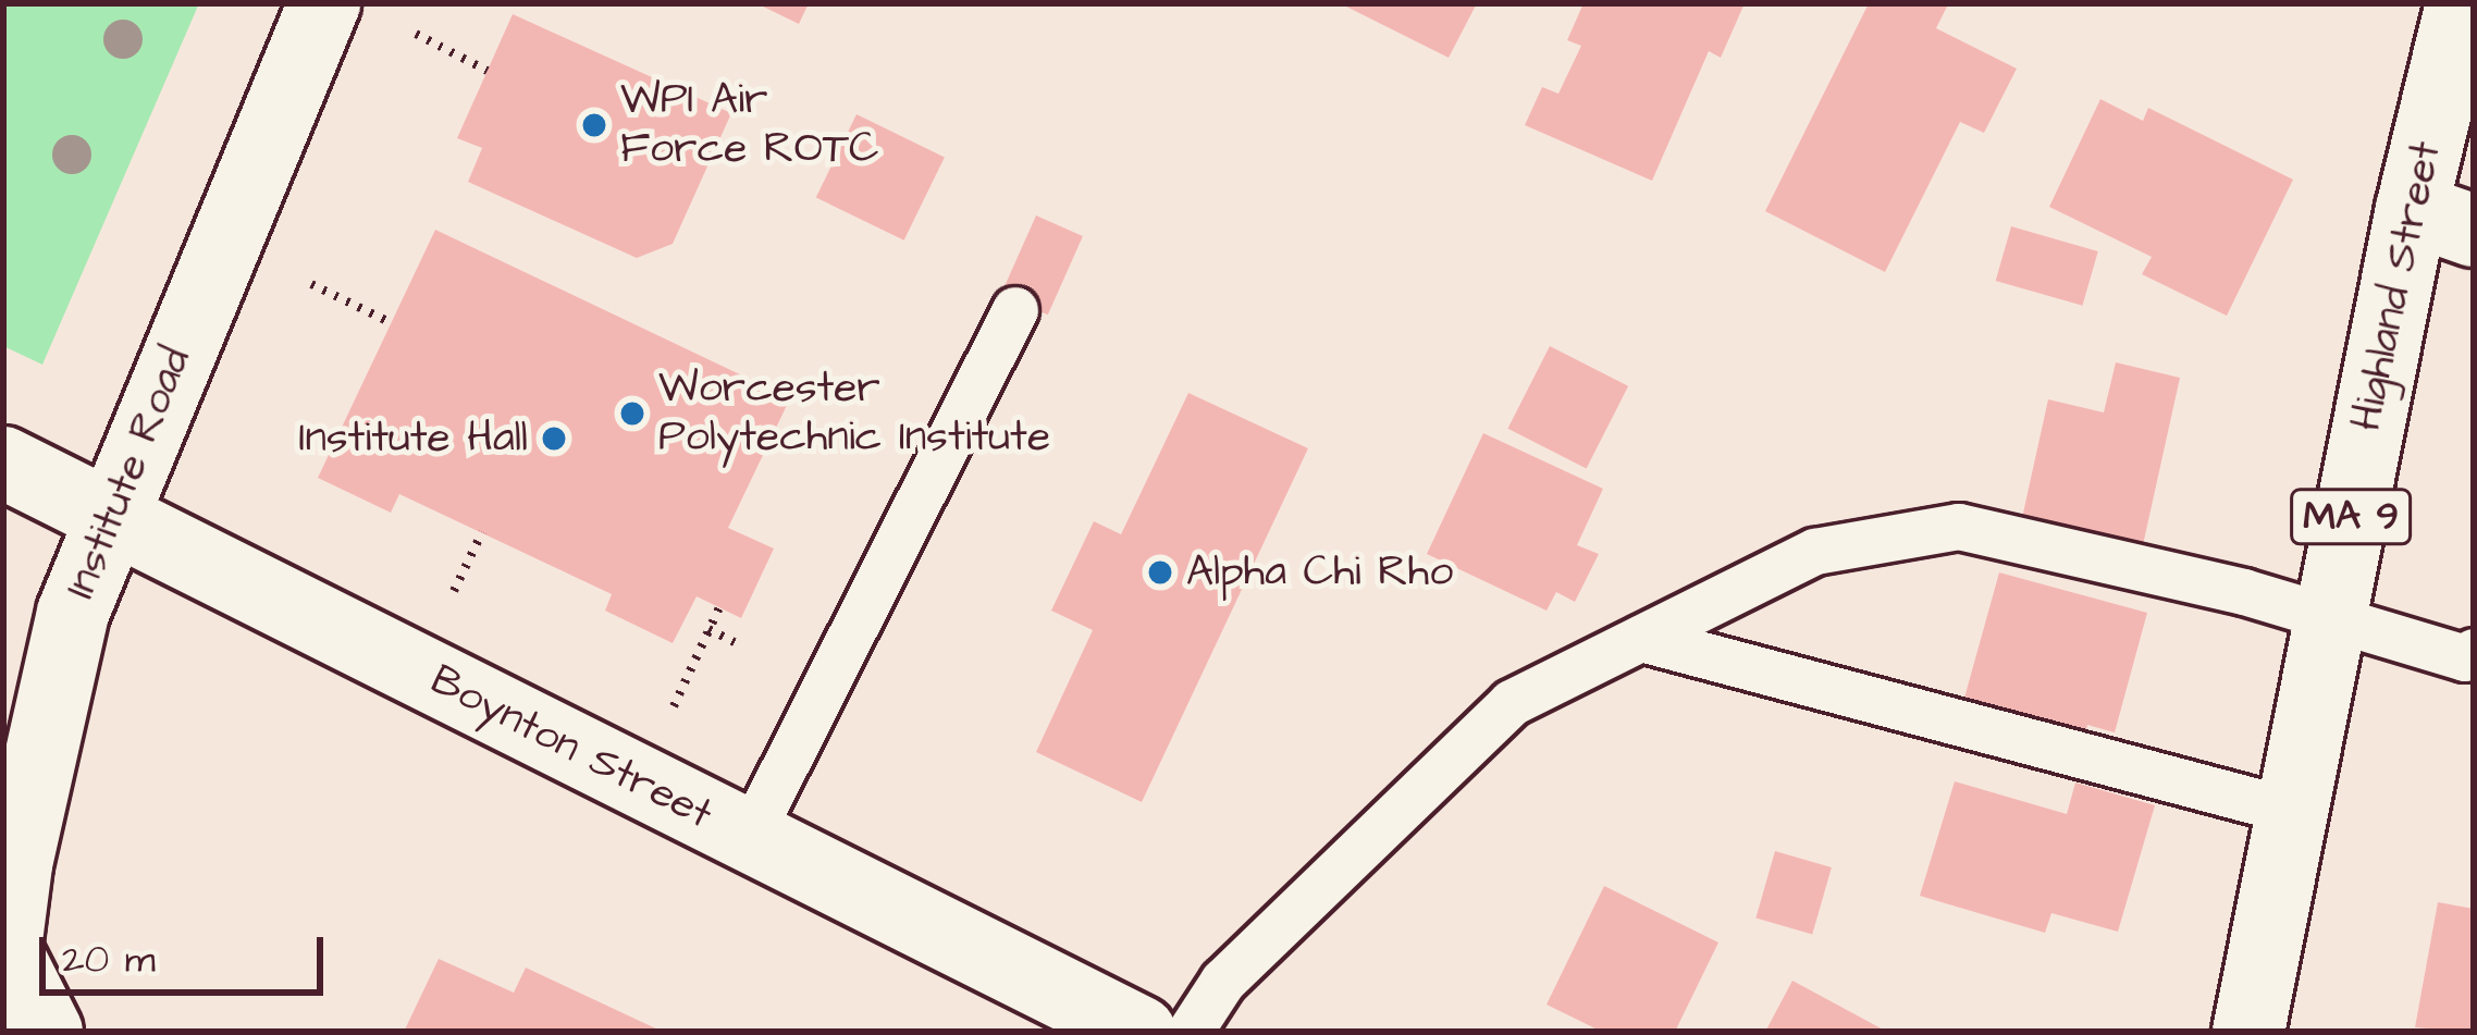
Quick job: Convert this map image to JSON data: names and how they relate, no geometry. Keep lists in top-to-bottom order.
{
  "streets": {
    "main road": [
      "Highland Street",
      "Institute Road",
      "MA 9",
      "Boynton Street"
    ]
  },
  "crossings": [
    ["Institute Road", "Boynton Street"]
  ],
  "places": [
    "WPI Air Force ROTC",
    "Worcester Polytechnic Institute",
    "Institute Hall",
    "Alpha Chi Rho"
  ],
  "scale_bar": "20 m"
}
